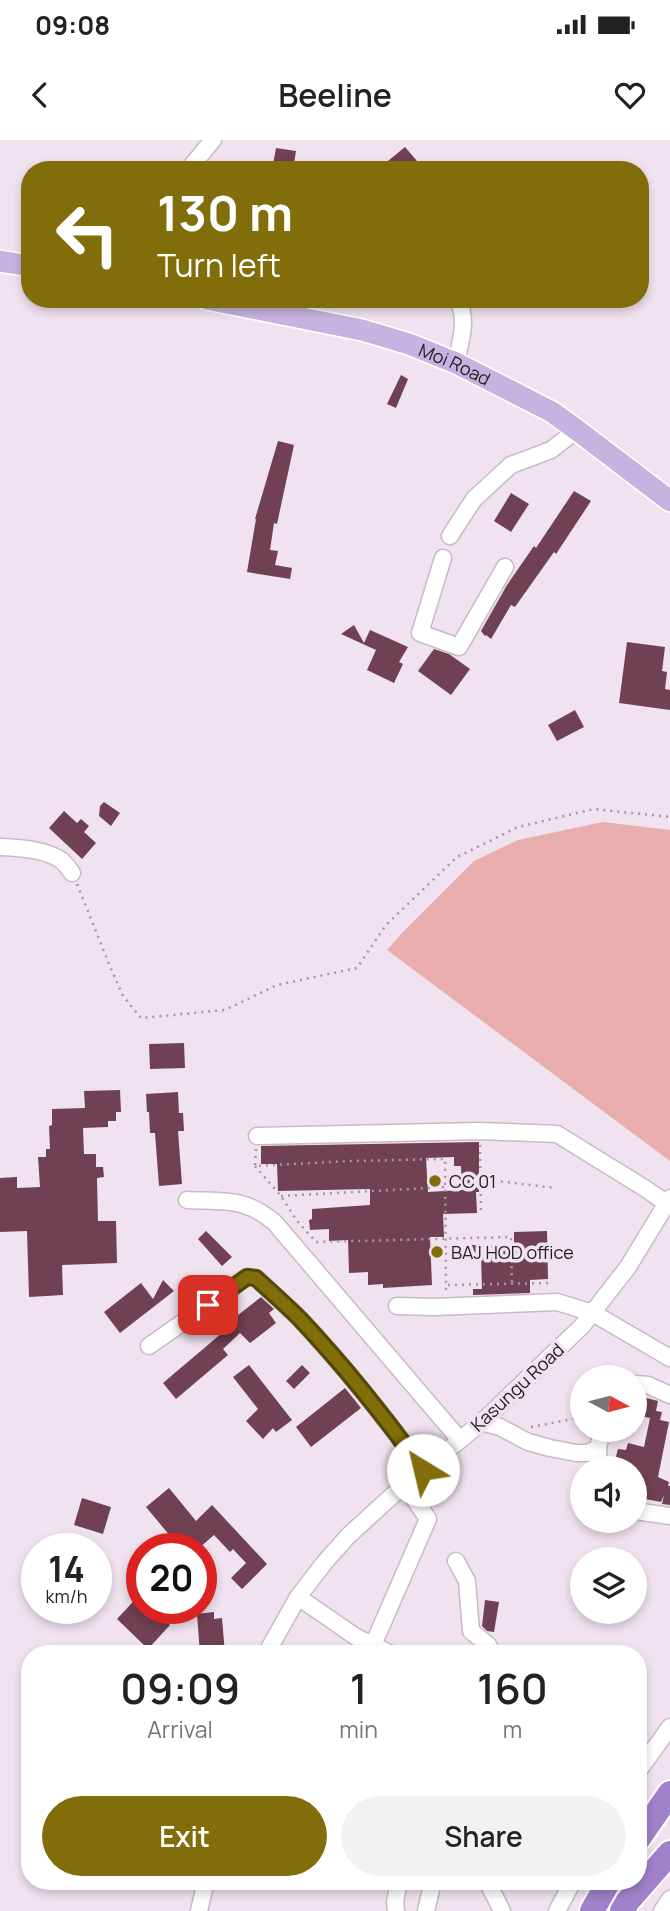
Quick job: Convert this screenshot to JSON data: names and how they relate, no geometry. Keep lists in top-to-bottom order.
{
  "streets": {
    "main road": ["Moi Road"],
    "street": ["Kasungu Road"]
  },
  "places": ["CC 01", "BAJ HOD office"],
  "north": "right",
  "page": {
    "status": "09:08",
    "header": "Beeline",
    "turn": ["130 m", "Turn left"],
    "speed": "14 km/h",
    "limit": "20",
    "eta": [
      "09:09",
      "Arrival",
      "1",
      "min",
      "160",
      "m"
    ],
    "buttons": ["Exit", "Share"]
  }
}
